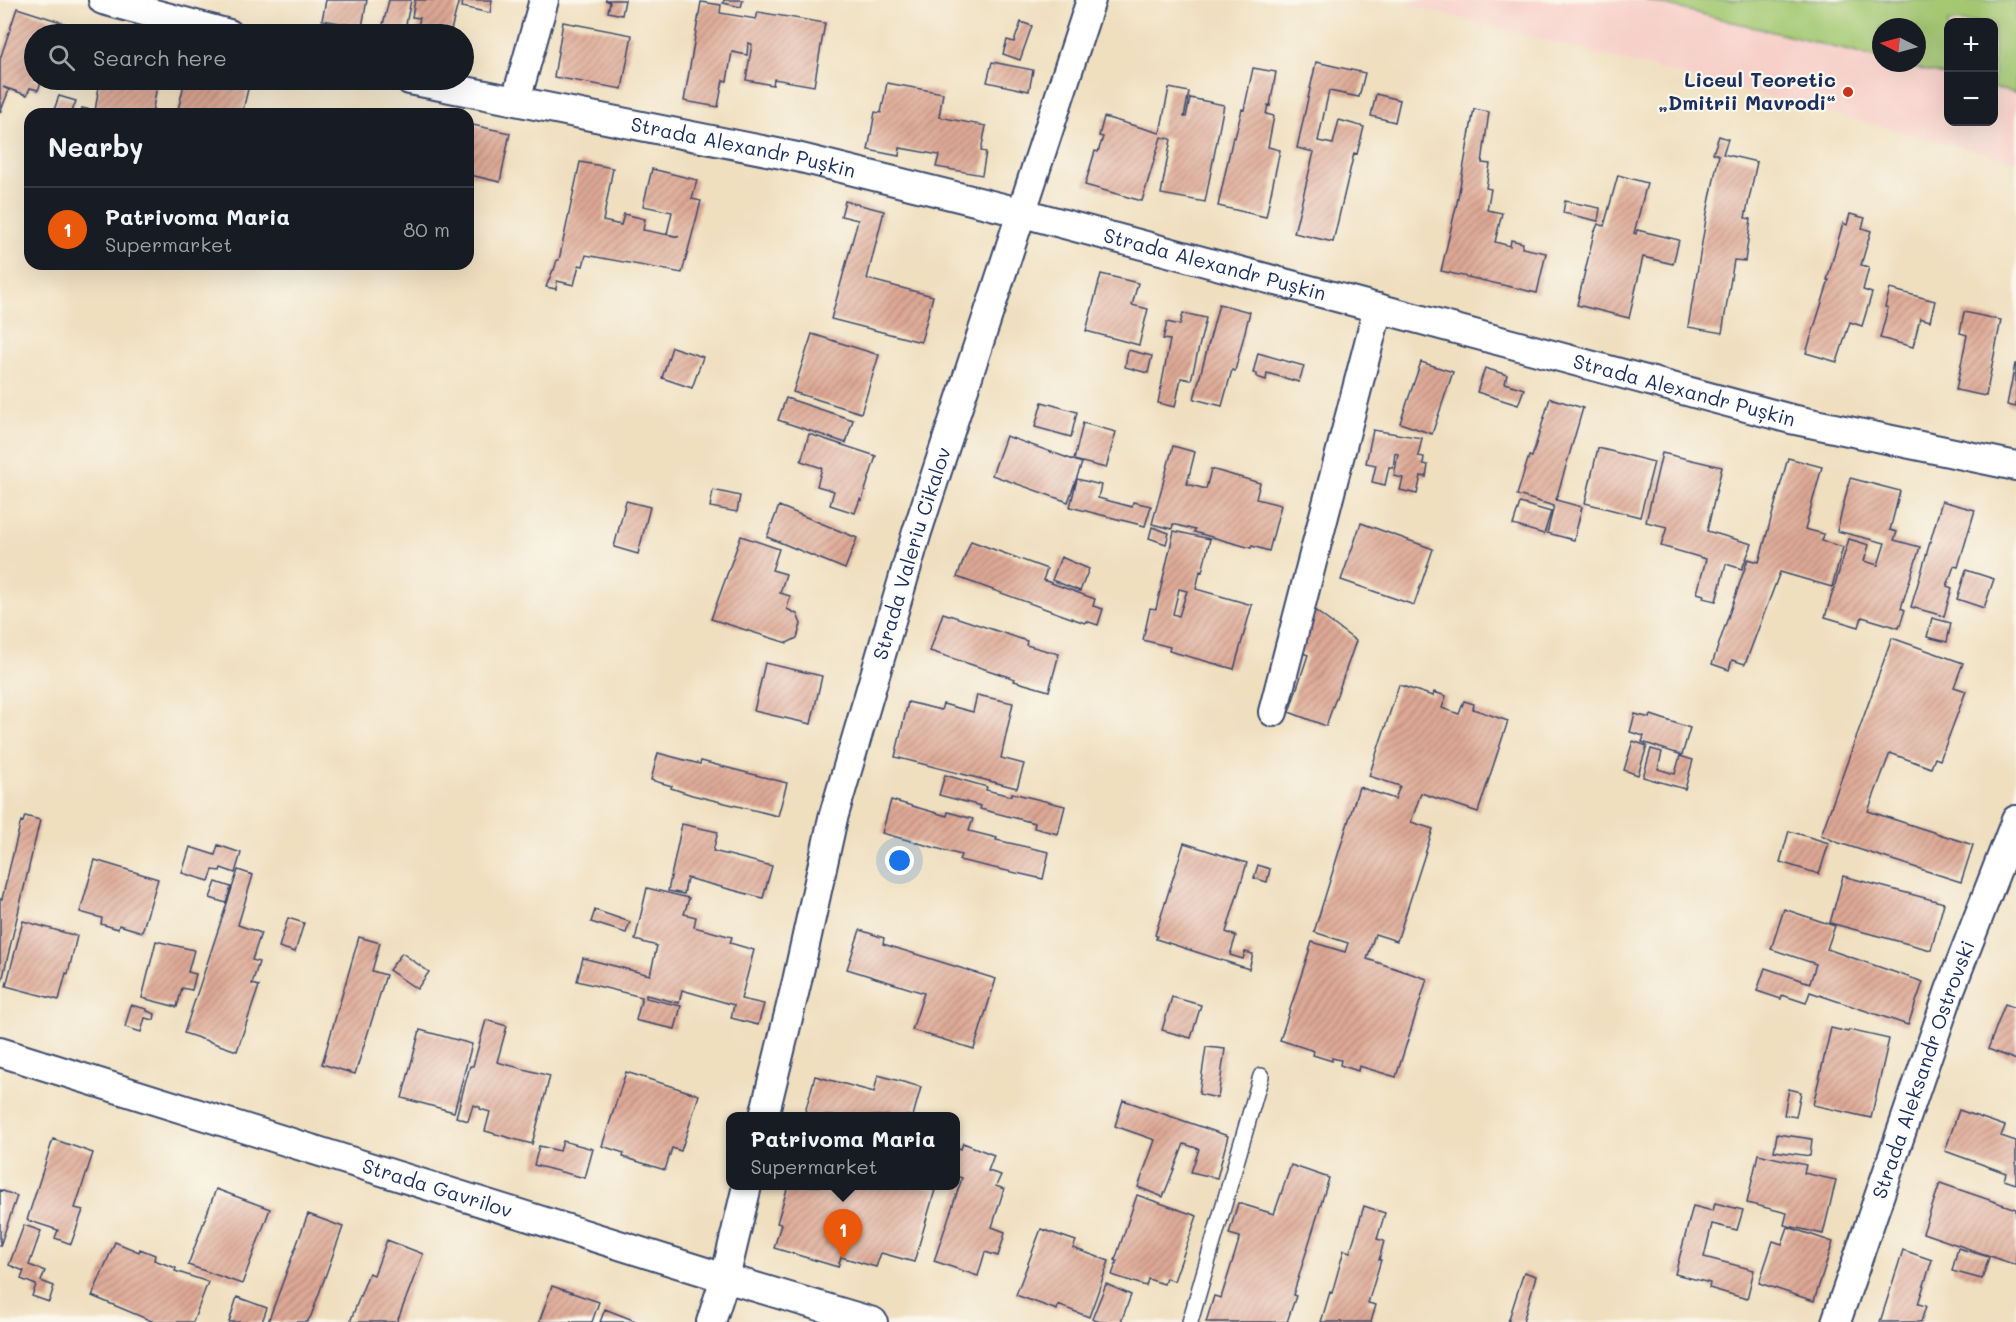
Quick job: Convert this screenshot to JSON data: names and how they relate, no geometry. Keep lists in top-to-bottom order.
{
  "streets": {
    "street": [
      "Strada Alexandr Pușkin",
      "Strada Valeriu Cikalov",
      "Strada Aleksandr Ostrovski",
      "Strada Gavrilov"
    ]
  },
  "crossings": [
    ["Strada Alexandr Pușkin", "Strada Valeriu Cikalov"]
  ],
  "places": ["Liceul Teoretic „Dmitrii Mavrodi“"],
  "north": "left",
  "page": {
    "map_buttons": ["+", "−"],
    "search": "Search here",
    "heading": "Nearby",
    "list": [
      {
        "mark": "1",
        "name": "Patrivoma Maria",
        "note": "Supermarket",
        "value": "80 m"
      }
    ],
    "popup": ["Patrivoma Maria", "Supermarket"],
    "pins": "1"
  }
}
